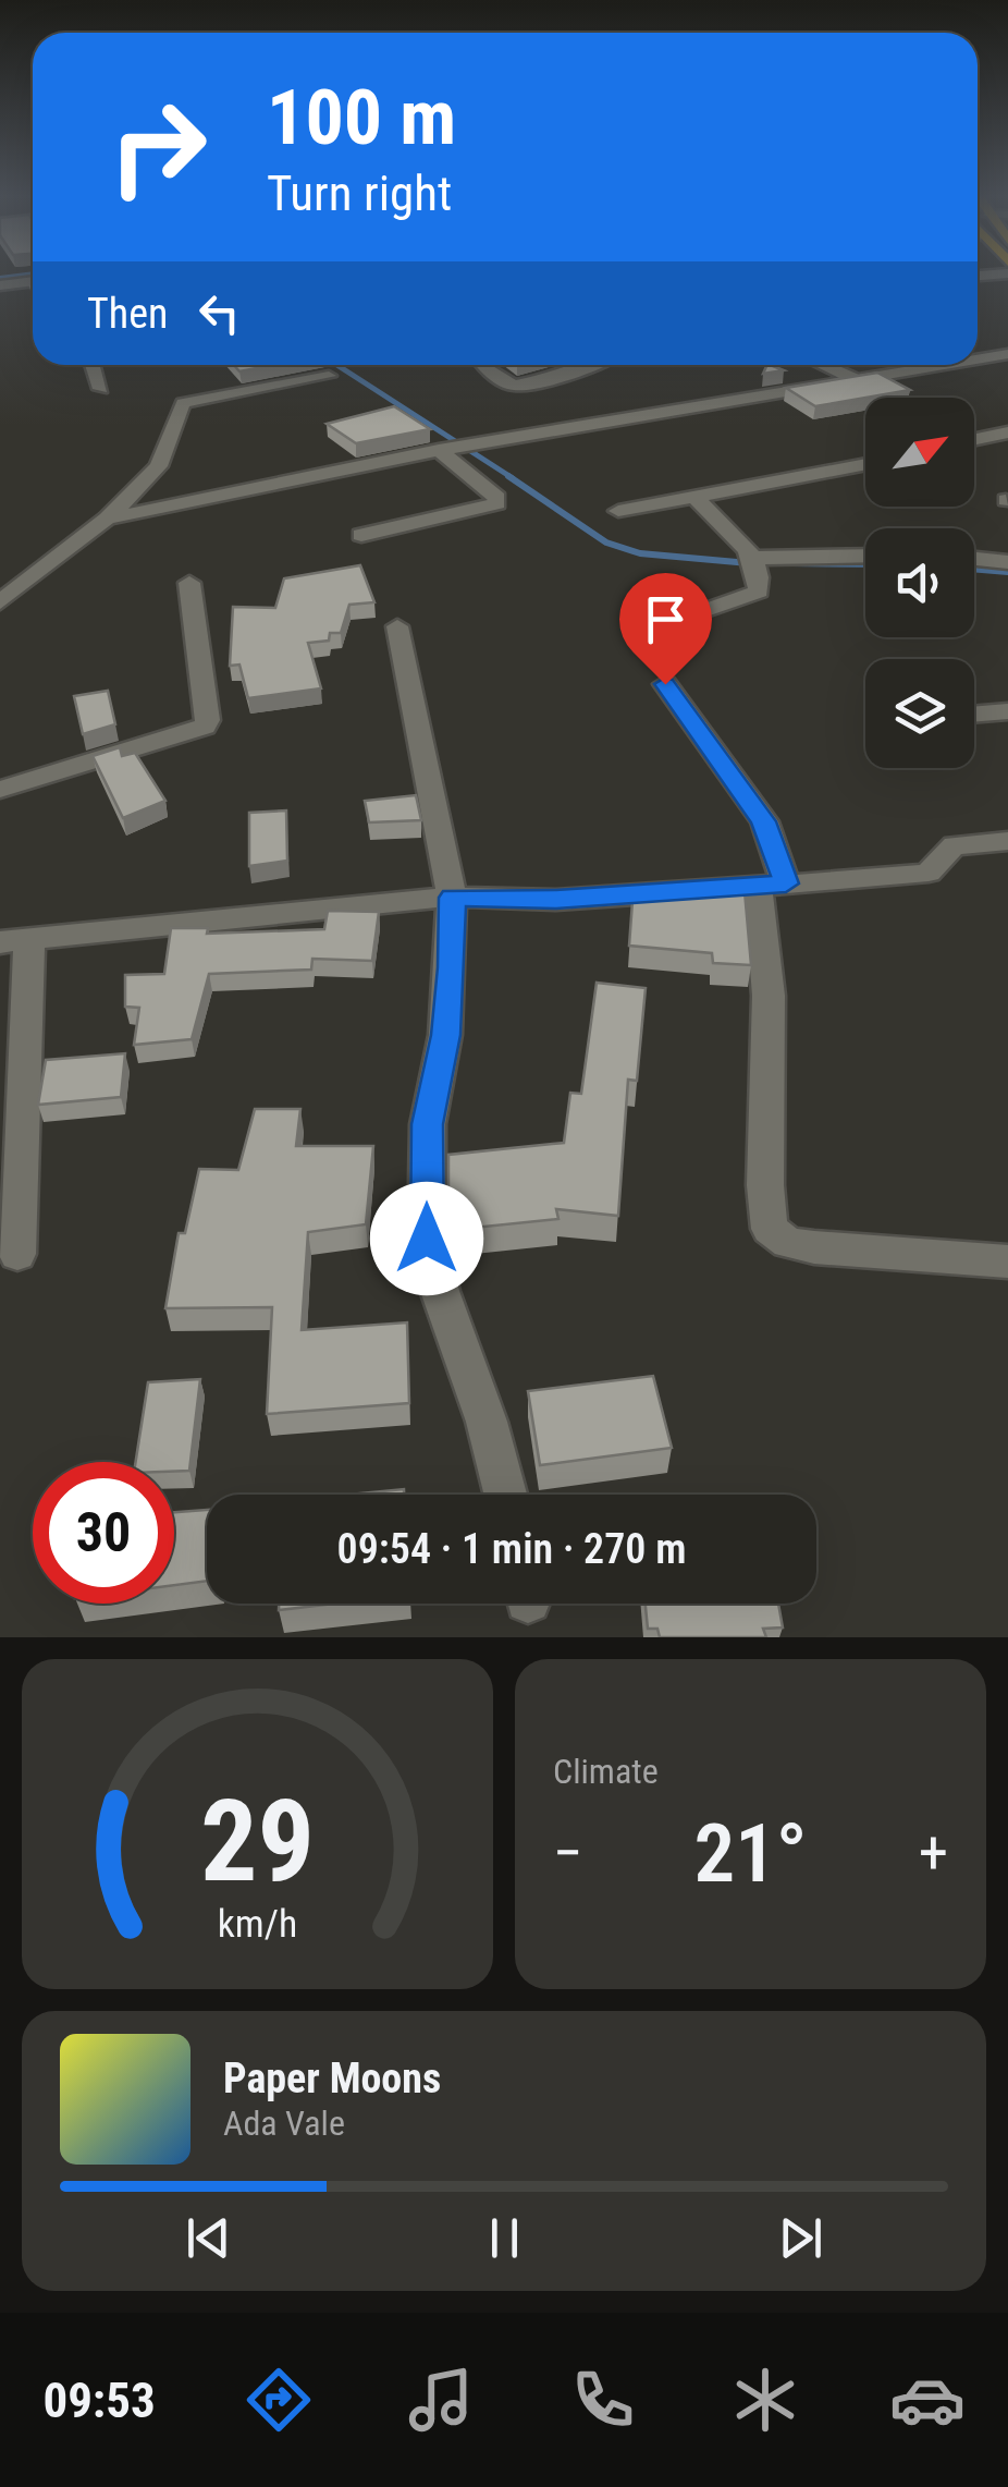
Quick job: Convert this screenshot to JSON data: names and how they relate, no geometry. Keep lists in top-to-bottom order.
{
  "north": "top right",
  "page": {
    "turn": ["100 m", "Turn right"],
    "then": "Then",
    "limit": "30",
    "trip": "09:54 · 1 min · 270 m",
    "tile": "Climate",
    "heat": ["−", "21°", "+"],
    "song": ["Paper Moons", "Ada Vale"],
    "tabs": "09:53",
    "gauge": ["29", "km/h"]
  }
}
